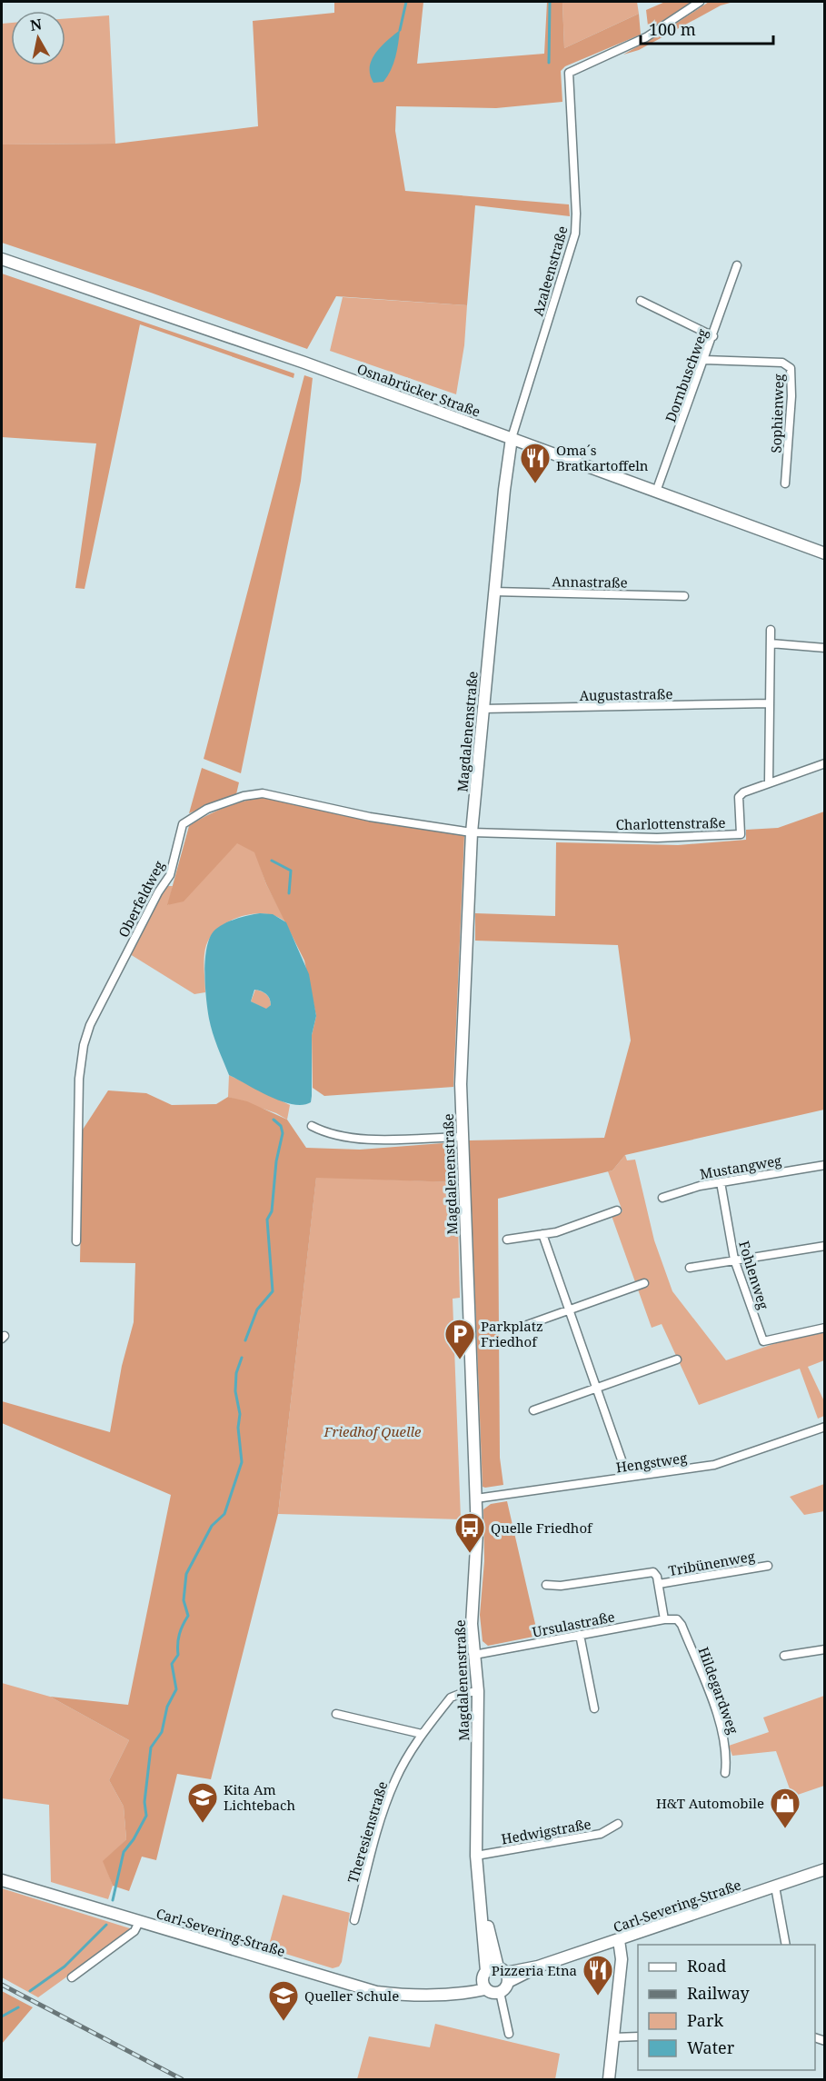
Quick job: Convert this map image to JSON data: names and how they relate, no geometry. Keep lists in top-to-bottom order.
{
  "streets": {
    "street": [
      "Azaleenstraße",
      "Dornbuschweg",
      "Osnabrücker Straße",
      "Sophienweg",
      "Annastraße",
      "Augustastraße",
      "Magdalenenstraße",
      "Charlottenstraße",
      "Oberfeldweg",
      "Mustangweg",
      "Fohlenweg",
      "Hengstweg",
      "Tribünenweg",
      "Ursulastraße",
      "Hildegardweg",
      "Hedwigstraße",
      "Theresienstraße",
      "Carl-Severing-Straße"
    ]
  },
  "crossings": [
    ["Azaleenstraße", "Osnabrücker Straße"],
    ["Azaleenstraße", "Magdalenenstraße"],
    ["Dornbuschweg", "Osnabrücker Straße"],
    ["Dornbuschweg", "Sophienweg"],
    ["Osnabrücker Straße", "Magdalenenstraße"],
    ["Annastraße", "Magdalenenstraße"],
    ["Augustastraße", "Magdalenenstraße"],
    ["Magdalenenstraße", "Charlottenstraße"],
    ["Magdalenenstraße", "Oberfeldweg"],
    ["Magdalenenstraße", "Hengstweg"],
    ["Magdalenenstraße", "Ursulastraße"],
    ["Magdalenenstraße", "Hedwigstraße"],
    ["Magdalenenstraße", "Theresienstraße"],
    ["Magdalenenstraße", "Carl-Severing-Straße"],
    ["Charlottenstraße", "Oberfeldweg"],
    ["Mustangweg", "Fohlenweg"],
    ["Tribünenweg", "Ursulastraße"],
    ["Ursulastraße", "Hildegardweg"]
  ],
  "parks": ["Friedhof Quelle"],
  "places": {
    "restaurant": ["Oma´s Bratkartoffeln", "Pizzeria Etna"],
    "parking": ["Parkplatz Friedhof"],
    "bus stop": ["Quelle Friedhof"],
    "school or university": ["Kita Am Lichtebach", "Queller Schule"],
    "shop": ["H&T Automobile"]
  },
  "legend": [
    "Road",
    "Railway",
    "Park",
    "Water"
  ],
  "scale_bar": "100 m",
  "north": "top"
}
